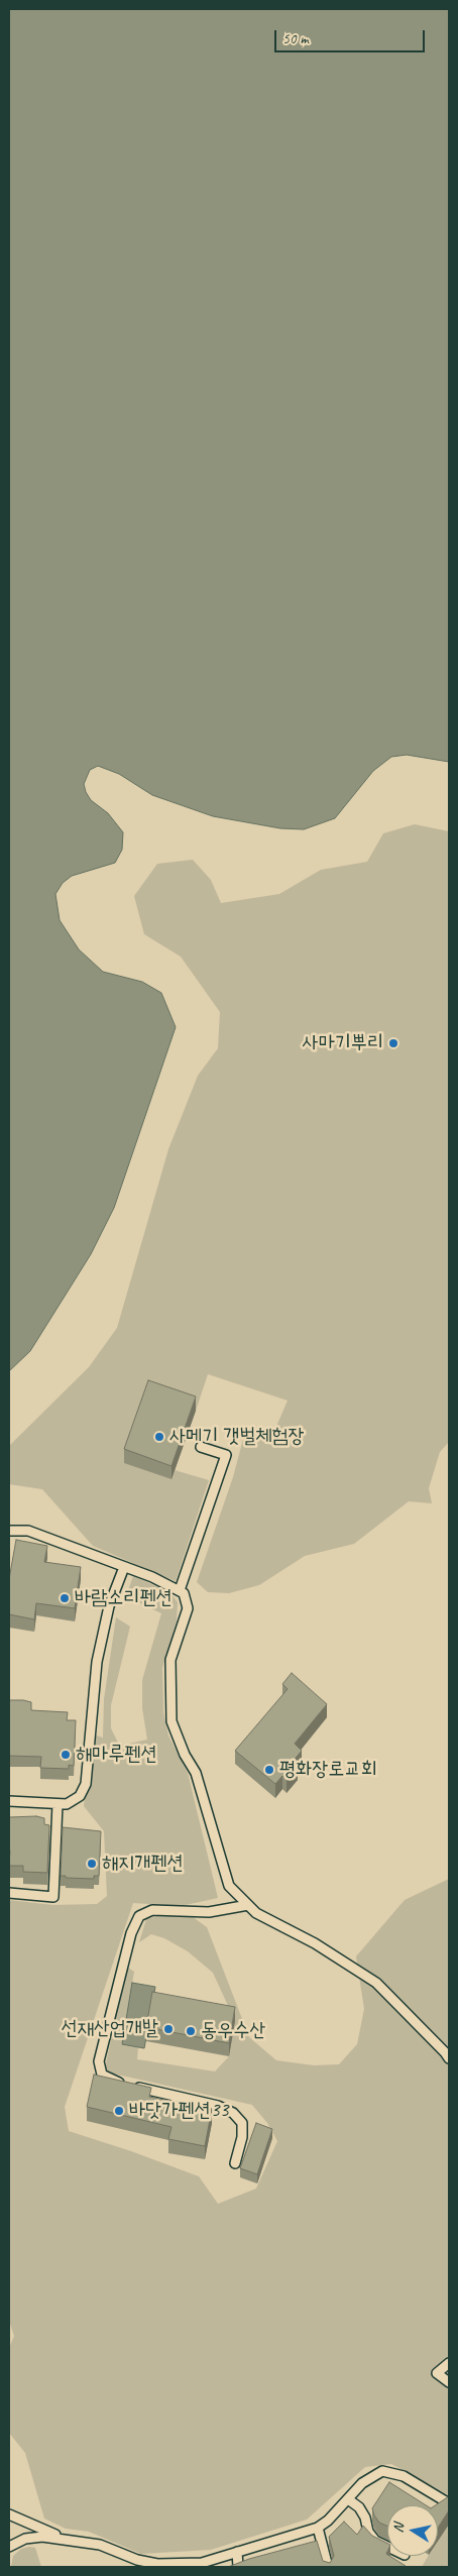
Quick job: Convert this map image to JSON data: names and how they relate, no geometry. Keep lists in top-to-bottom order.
{
  "places": [
    "사마기뿌리",
    "사메기 갯벌체험장",
    "바람소리펜션",
    "해마루펜션",
    "평화장로교회",
    "해지개펜션",
    "선재산업개발",
    "동우수산",
    "바닷가펜션33"
  ],
  "scale_bar": "50 m",
  "north": "left"
}
